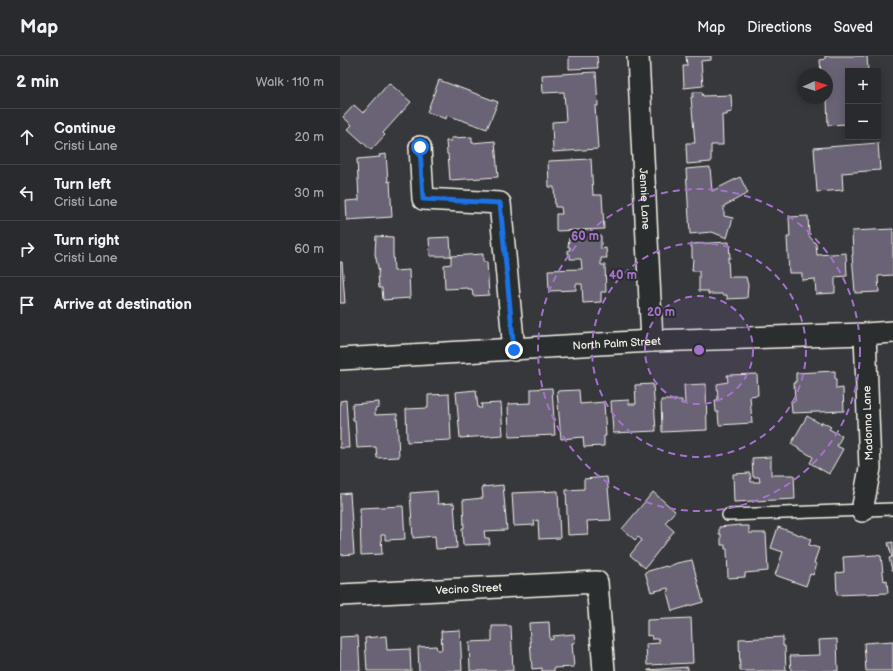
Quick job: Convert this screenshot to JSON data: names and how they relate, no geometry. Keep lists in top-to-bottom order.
{
  "streets": {
    "street": [
      "Jennie Lane",
      "North Palm Street",
      "Madonna Lane",
      "Vecino Street"
    ]
  },
  "crossings": [
    ["Jennie Lane", "North Palm Street"],
    ["North Palm Street", "Madonna Lane"]
  ],
  "north": "right",
  "page": {
    "header": "Map",
    "nav": ["Map", "Directions", "Saved"],
    "heading": ["2 min", "Walk · 110 m"],
    "map_buttons": ["+", "−"],
    "list": [
      ["Continue", "Cristi Lane", "20 m"],
      ["Turn left", "Cristi Lane", "30 m"],
      ["Turn right", "Cristi Lane", "60 m"],
      "Arrive at destination"
    ]
  },
  "rings": ["60 m", "40 m", "20 m"]
}
